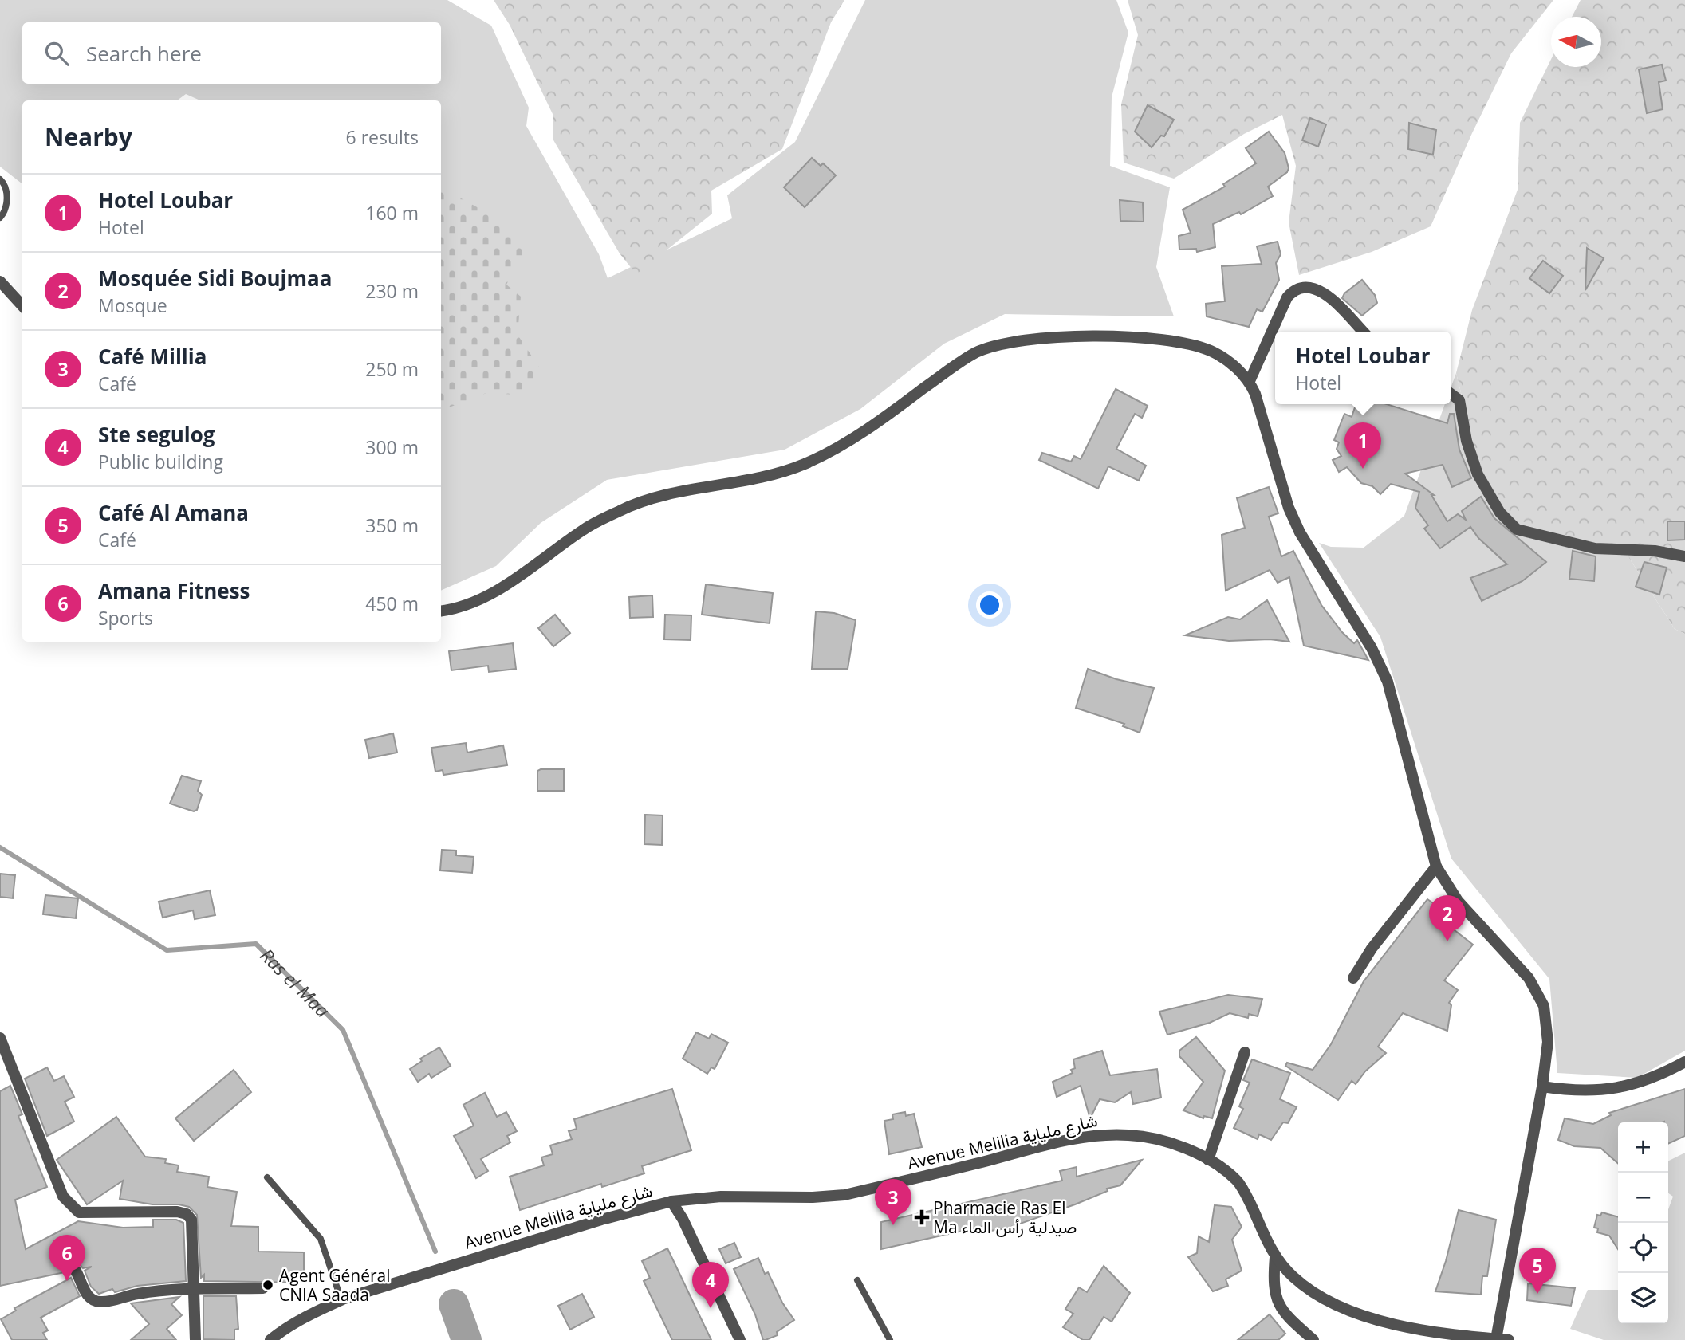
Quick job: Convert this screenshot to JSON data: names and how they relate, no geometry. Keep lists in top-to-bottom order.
{
  "streets": {
    "street": ["Avenue Melilia شارع ملياية"]
  },
  "water": ["Ras el Maa"],
  "places": {
    "health": ["Pharmacie Ras El Ma صيدلية رأس الماء"],
    "other": ["Agent Général CNIA Saada"]
  },
  "north": "left",
  "page": {
    "search": "Search here",
    "heading": ["Nearby", "6 results"],
    "list": [
      {
        "mark": "1",
        "name": "Hotel Loubar",
        "note": "Hotel",
        "value": "160 m"
      },
      {
        "mark": "2",
        "name": "Mosquée Sidi Boujmaa",
        "note": "Mosque",
        "value": "230 m"
      },
      {
        "mark": "3",
        "name": "Café Millia",
        "note": "Café",
        "value": "250 m"
      },
      {
        "mark": "4",
        "name": "Ste segulog",
        "note": "Public building",
        "value": "300 m"
      },
      {
        "mark": "5",
        "name": "Café Al Amana",
        "note": "Café",
        "value": "350 m"
      },
      {
        "mark": "6",
        "name": "Amana Fitness",
        "note": "Sports",
        "value": "450 m"
      }
    ],
    "popup": ["Hotel Loubar", "Hotel"],
    "pins": [
      "1",
      "2",
      "3",
      "6",
      "5",
      "4"
    ],
    "map_buttons": ["+", "−"]
  }
}
